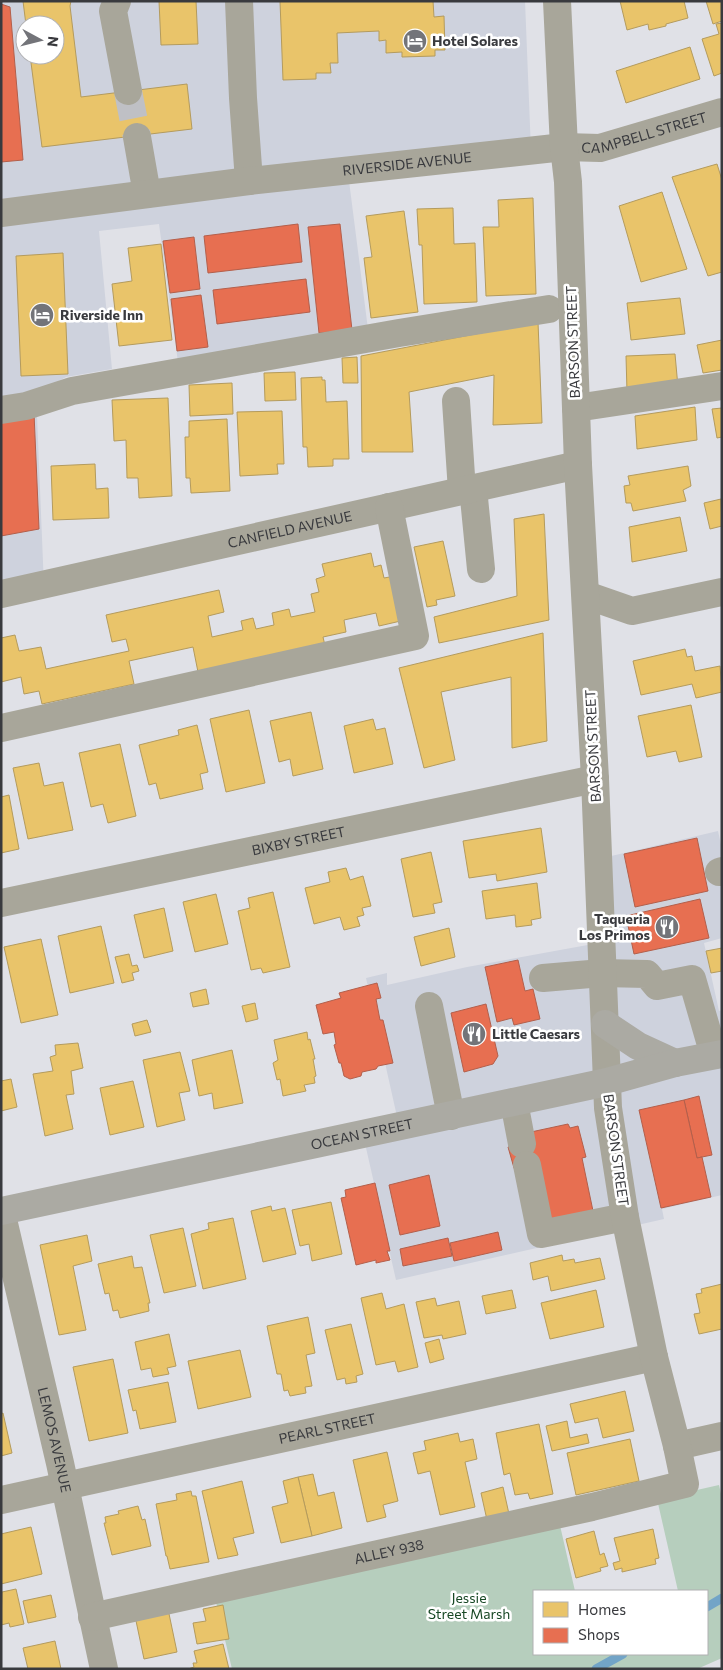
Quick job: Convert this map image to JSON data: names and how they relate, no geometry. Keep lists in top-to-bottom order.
{
  "streets": {
    "main road": ["OCEAN STREET"],
    "street": [
      "CAMPBELL STREET",
      "RIVERSIDE AVENUE",
      "BARSON STREET",
      "CANFIELD AVENUE",
      "BIXBY STREET",
      "PEARL STREET",
      "LEMOS AVENUE",
      "ALLEY 938"
    ]
  },
  "crossings": [
    ["CAMPBELL STREET", "RIVERSIDE AVENUE"],
    ["CAMPBELL STREET", "BARSON STREET"],
    ["RIVERSIDE AVENUE", "BARSON STREET"],
    ["BARSON STREET", "CANFIELD AVENUE"],
    ["BARSON STREET", "BIXBY STREET"],
    ["BARSON STREET", "OCEAN STREET"],
    ["BARSON STREET", "PEARL STREET"],
    ["BARSON STREET", "ALLEY 938"],
    ["OCEAN STREET", "LEMOS AVENUE"],
    ["PEARL STREET", "LEMOS AVENUE"],
    ["LEMOS AVENUE", "ALLEY 938"]
  ],
  "parks": ["Jessie Street Marsh"],
  "places": {
    "hotel": ["Hotel Solares", "Riverside Inn"],
    "restaurant": ["Taqueria Los Primos", "Little Caesars"]
  },
  "legend": ["Homes", "Shops"],
  "north": "right"
}
